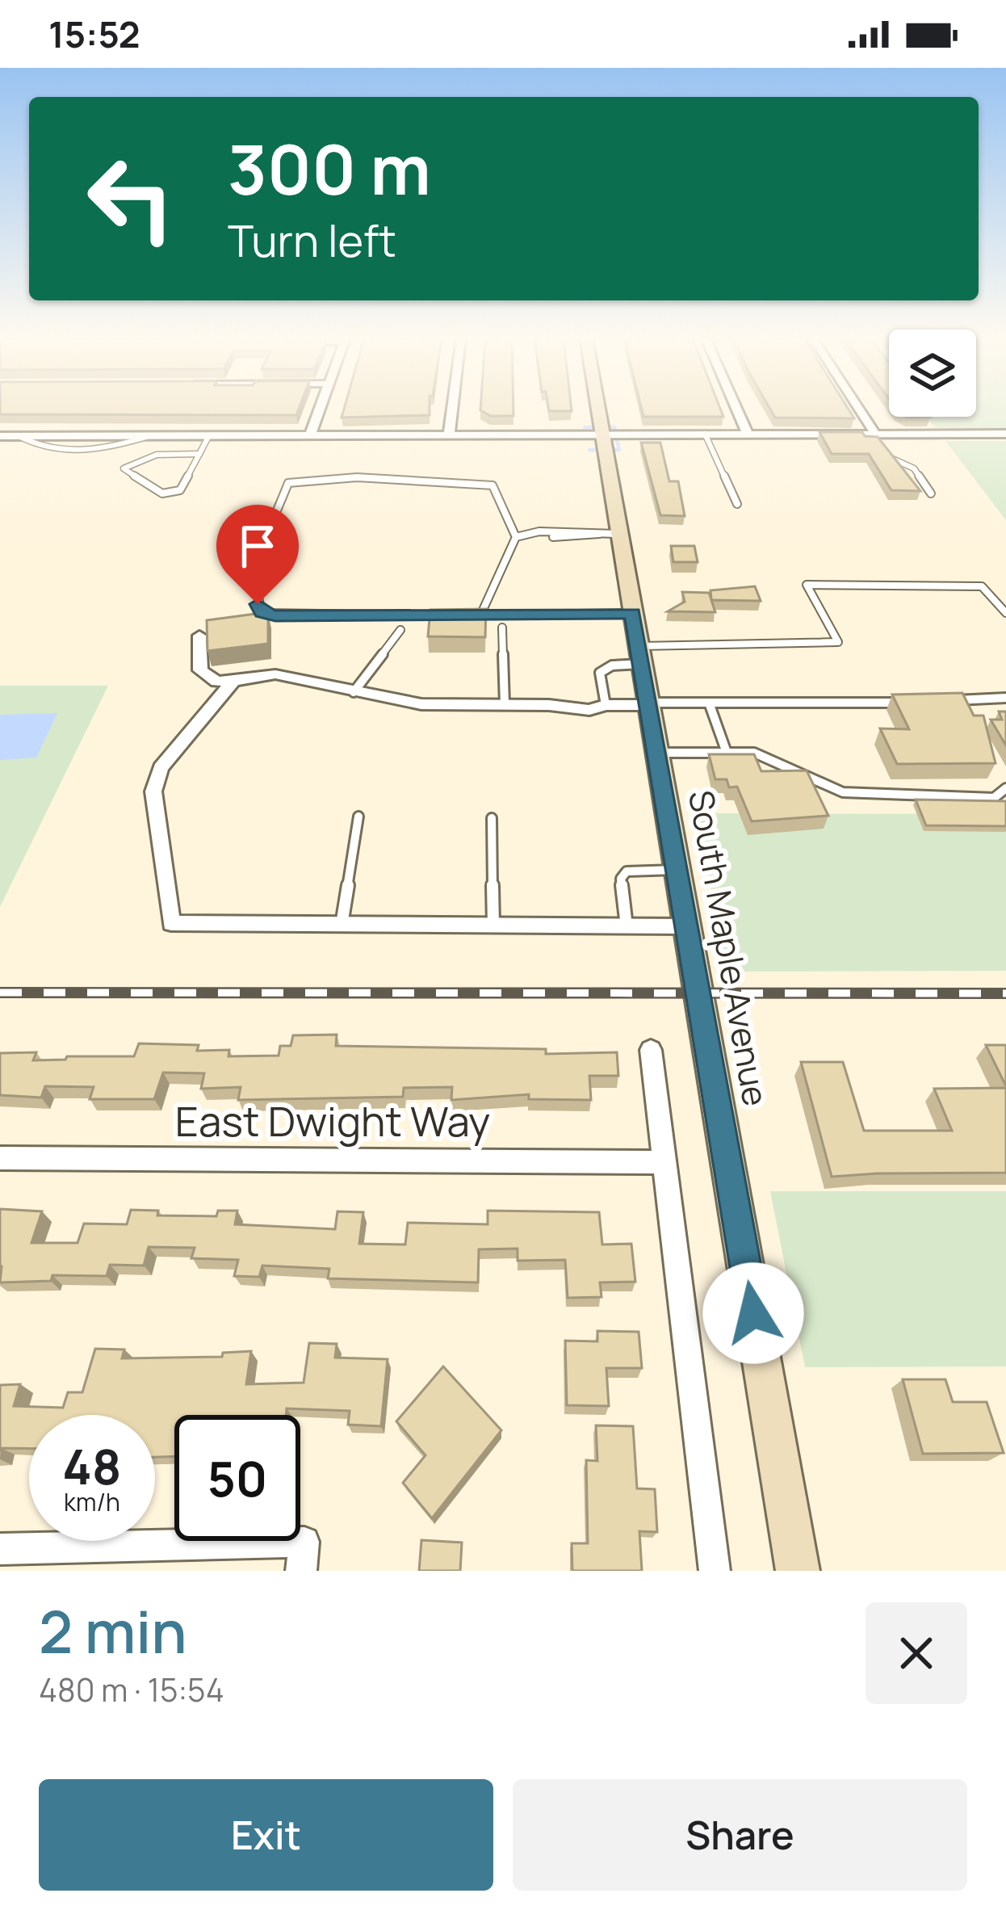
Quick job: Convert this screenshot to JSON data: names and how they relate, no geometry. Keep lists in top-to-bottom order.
{
  "streets": {
    "main road": ["South Maple Avenue"],
    "street": ["East Dwight Way"]
  },
  "page": {
    "status": "15:52",
    "turn": ["300 m", "Turn left"],
    "speed": "48 km/h",
    "limit": "50",
    "heading": ["2 min", "480 m · 15:54"],
    "buttons": ["Exit", "Share"]
  }
}
